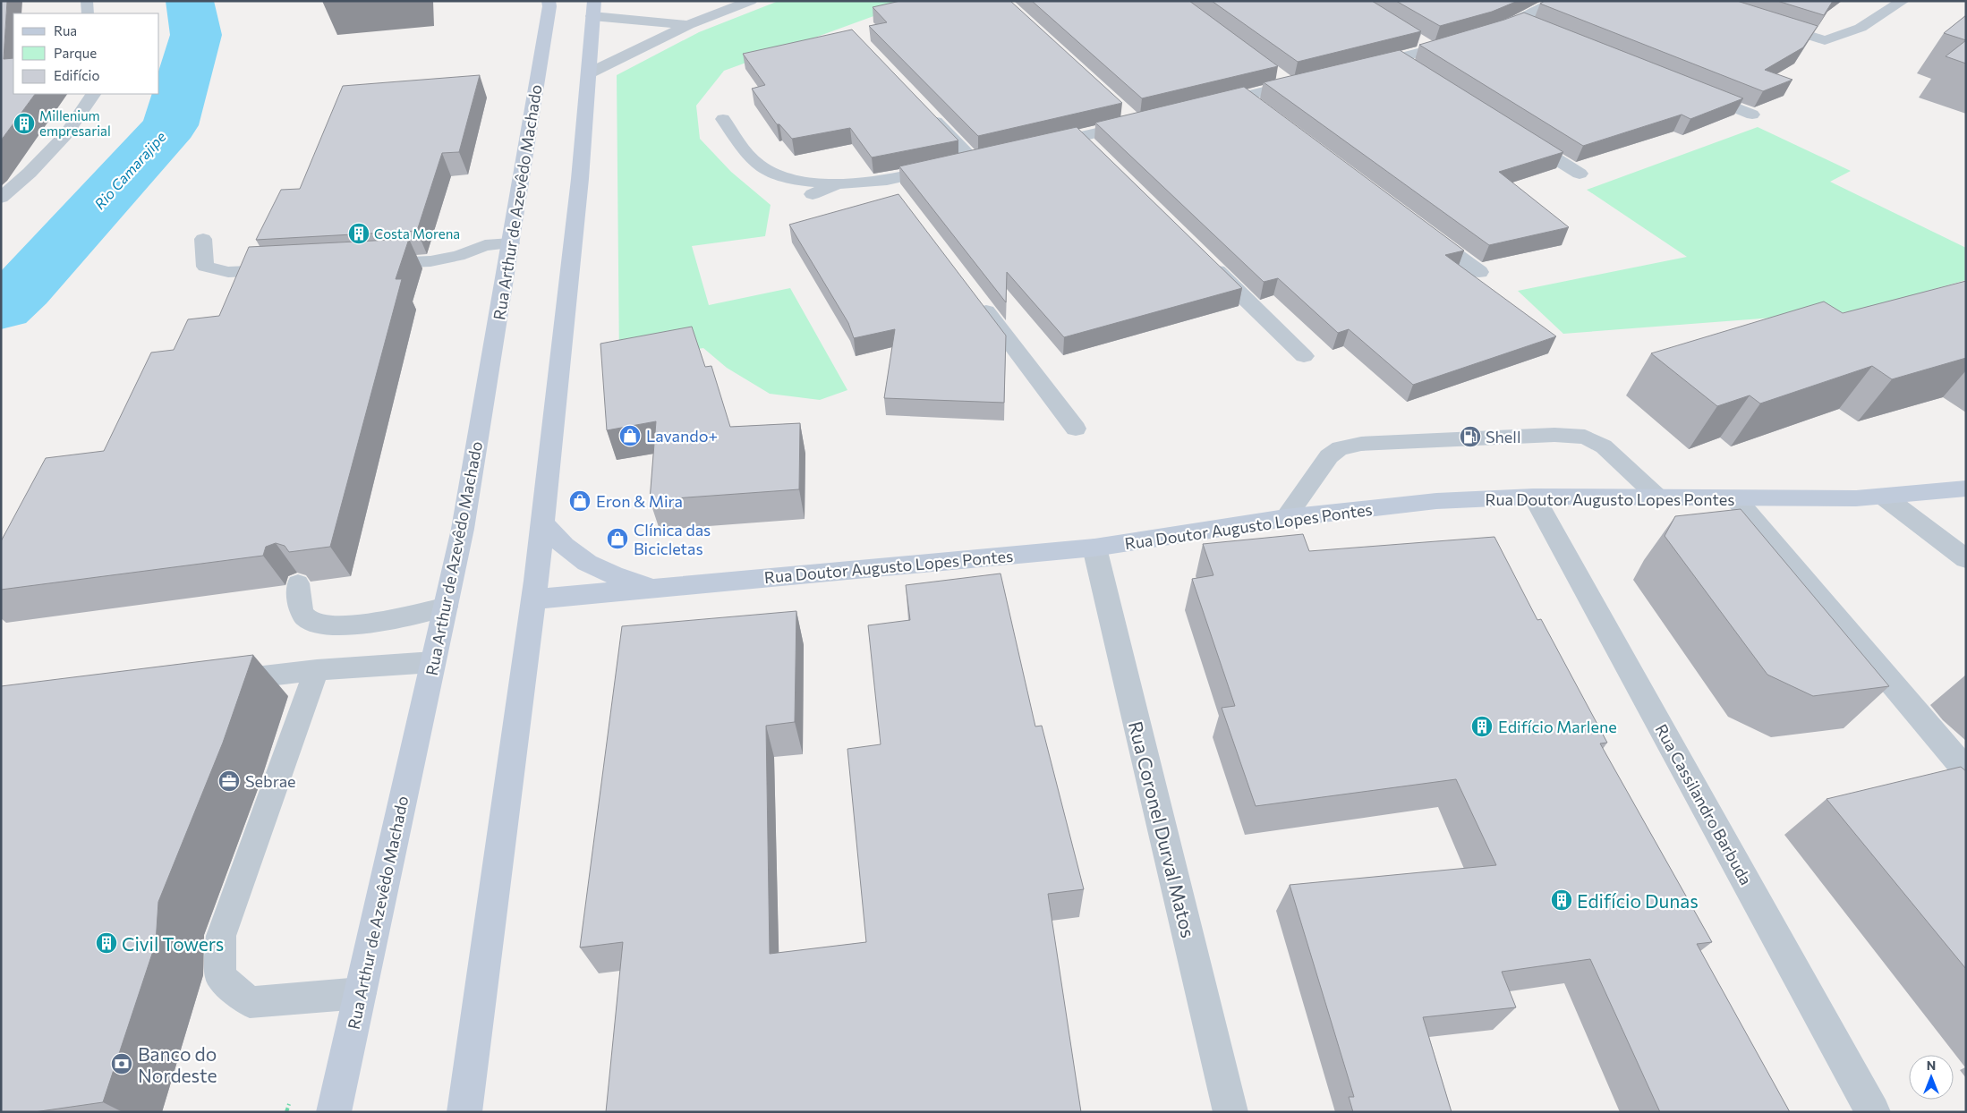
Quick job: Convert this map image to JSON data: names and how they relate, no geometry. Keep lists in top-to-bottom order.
{
  "streets": {
    "street": [
      "Rua Arthur de Azevêdo Machado",
      "Rua Doutor Augusto Lopes Pontes",
      "Rua Cassilandro Barbuda",
      "Rua Coronel Durval Matos"
    ]
  },
  "crossings": [
    ["Rua Doutor Augusto Lopes Pontes", "Rua Cassilandro Barbuda"],
    ["Rua Doutor Augusto Lopes Pontes", "Rua Coronel Durval Matos"]
  ],
  "water": ["Rio Camarajipe"],
  "places": {
    "building": [
      "Millenium empresarial",
      "Costa Morena",
      "Edifício Marlene",
      "Edifício Dunas",
      "Civil Towers"
    ],
    "shop": ["Lavando+", "Eron & Mira", "Clínica das Bicicletas"],
    "fuel station": ["Shell"],
    "office": ["Sebrae"],
    "bank": ["Banco do Nordeste"]
  },
  "legend": ["Rua", "Parque", "Edifício"],
  "north": "top"
}
